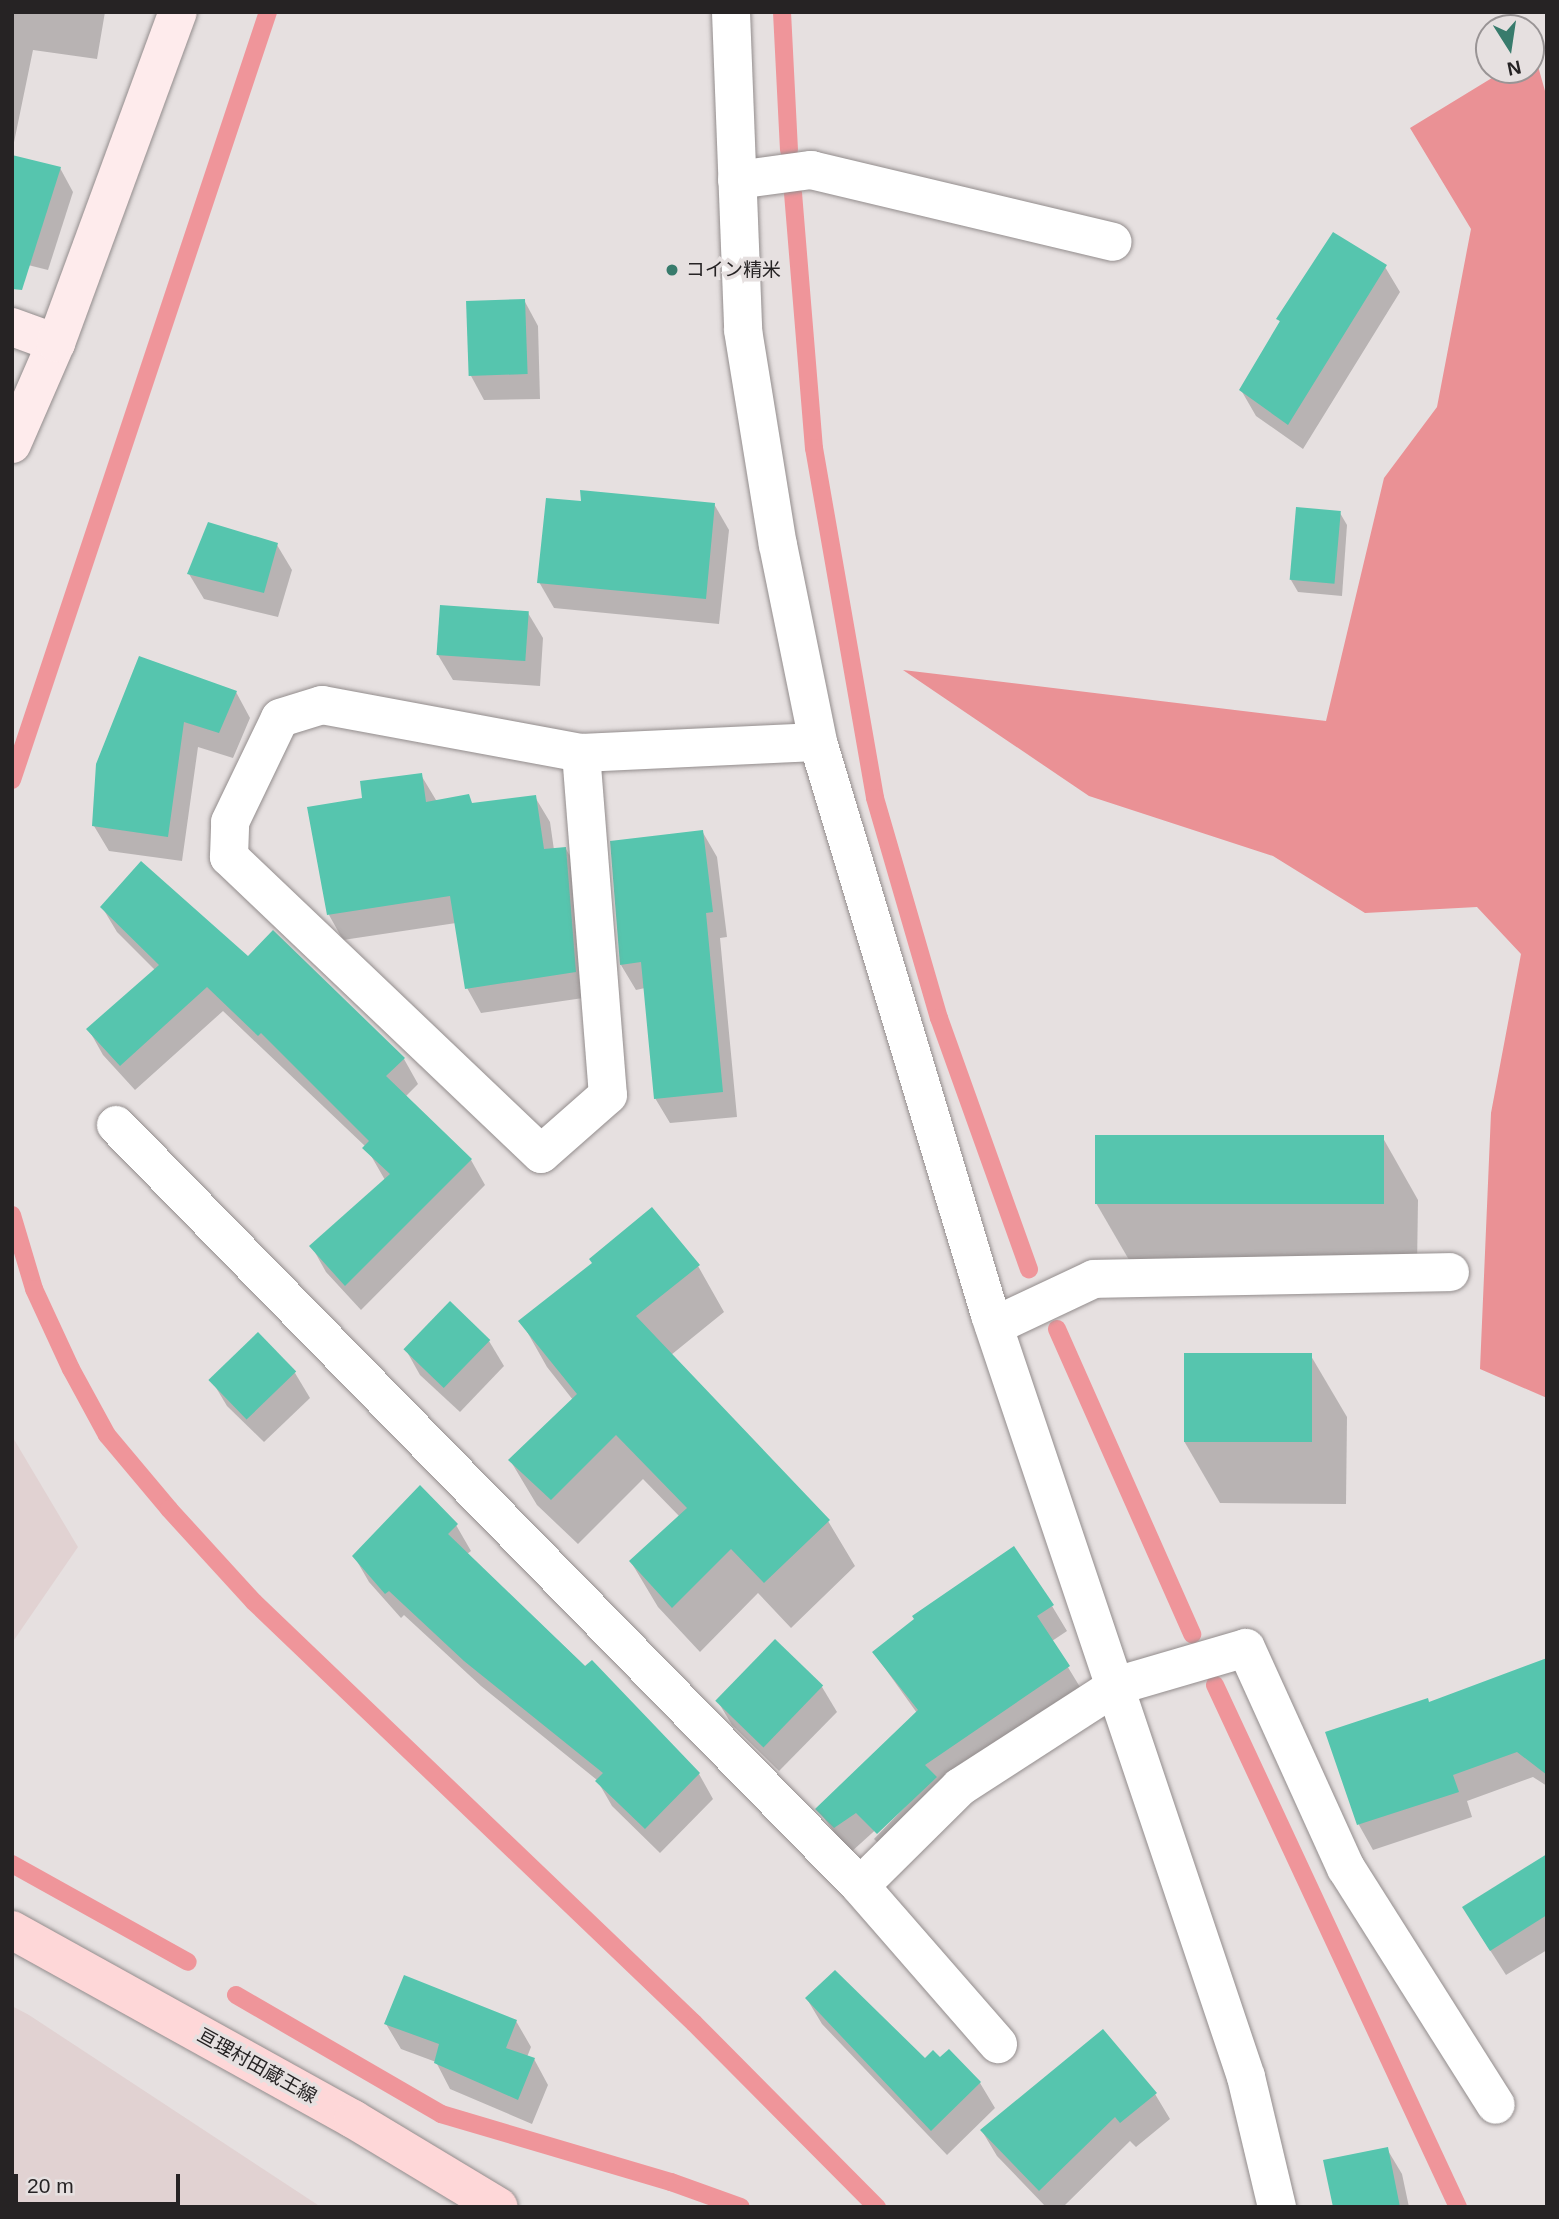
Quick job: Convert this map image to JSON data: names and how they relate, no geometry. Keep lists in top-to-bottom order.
{
  "streets": {
    "main road": ["亘理村田蔵王線"]
  },
  "places": ["コイン精米"],
  "scale_bar": "20 m",
  "north": "bottom"
}
